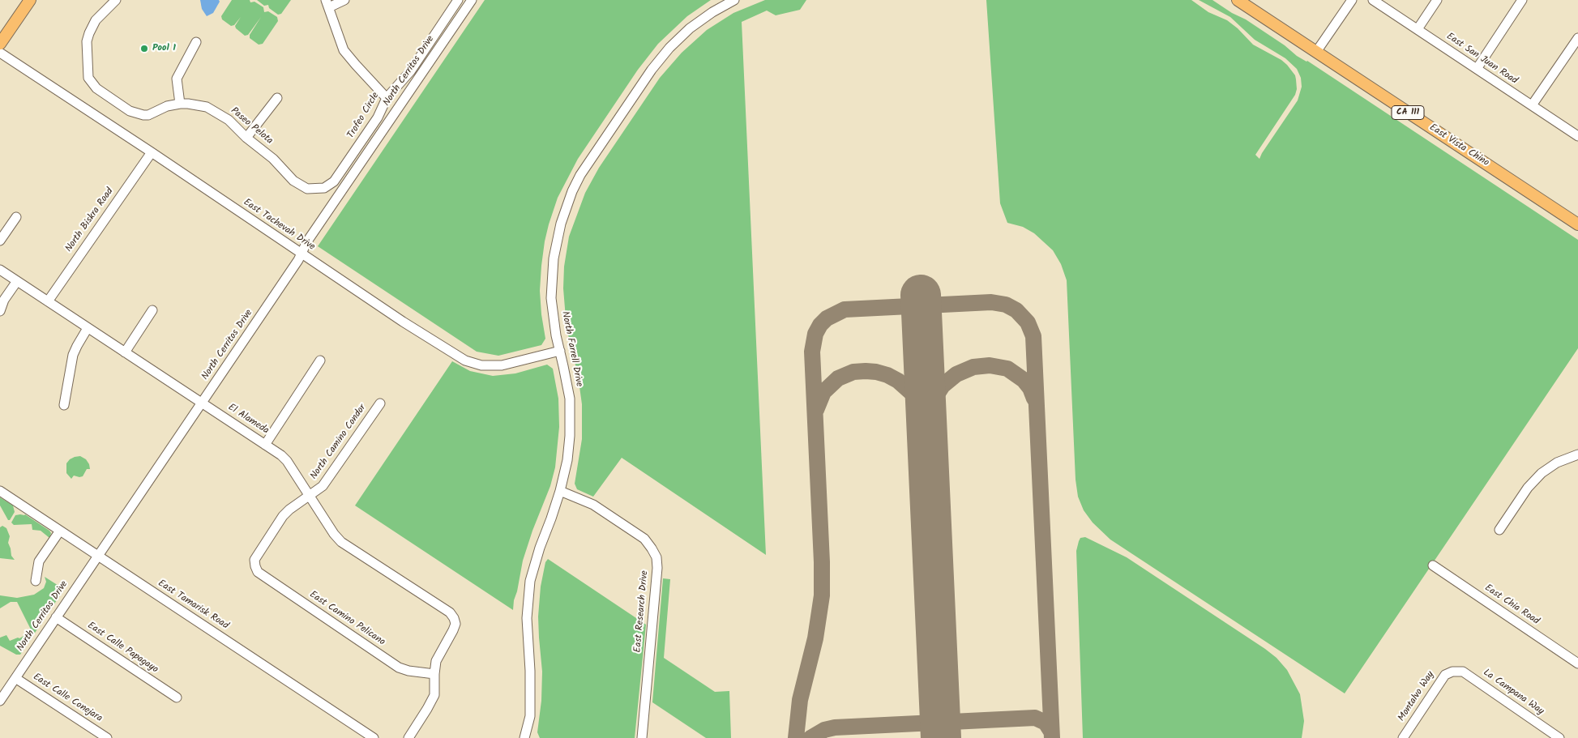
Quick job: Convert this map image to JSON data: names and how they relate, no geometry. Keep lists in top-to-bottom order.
{
  "streets": {
    "main road": ["CA 111", "East Vista Chino"],
    "street": [
      "East San Juan Road",
      "North Cerritos Drive",
      "Trofeo Circle",
      "Paseo Pelota",
      "North Biskra Road",
      "East Tachevah Drive",
      "North Farrell Drive",
      "El Alameda",
      "North Camino Condor",
      "East Tamarisk Road",
      "East Chia Road",
      "East Research Drive",
      "East Camino Pelicano",
      "East Calle Papagayo",
      "La Campana Way",
      "Montalvo Way",
      "East Calle Conejara"
    ]
  },
  "crossings": [
    ["North Cerritos Drive", "East Tachevah Drive"],
    ["North Cerritos Drive", "El Alameda"],
    ["North Cerritos Drive", "East Tamarisk Road"],
    ["North Cerritos Drive", "East Calle Papagayo"],
    ["North Cerritos Drive", "East Calle Conejara"],
    ["Trofeo Circle", "Paseo Pelota"],
    ["North Biskra Road", "East Tachevah Drive"],
    ["North Biskra Road", "El Alameda"],
    ["East Tachevah Drive", "North Farrell Drive"],
    ["North Farrell Drive", "East Research Drive"],
    ["El Alameda", "North Camino Condor"],
    ["El Alameda", "East Camino Pelicano"],
    ["North Camino Condor", "East Camino Pelicano"],
    ["La Campana Way", "Montalvo Way"]
  ],
  "places": ["Pool 1"]
}
